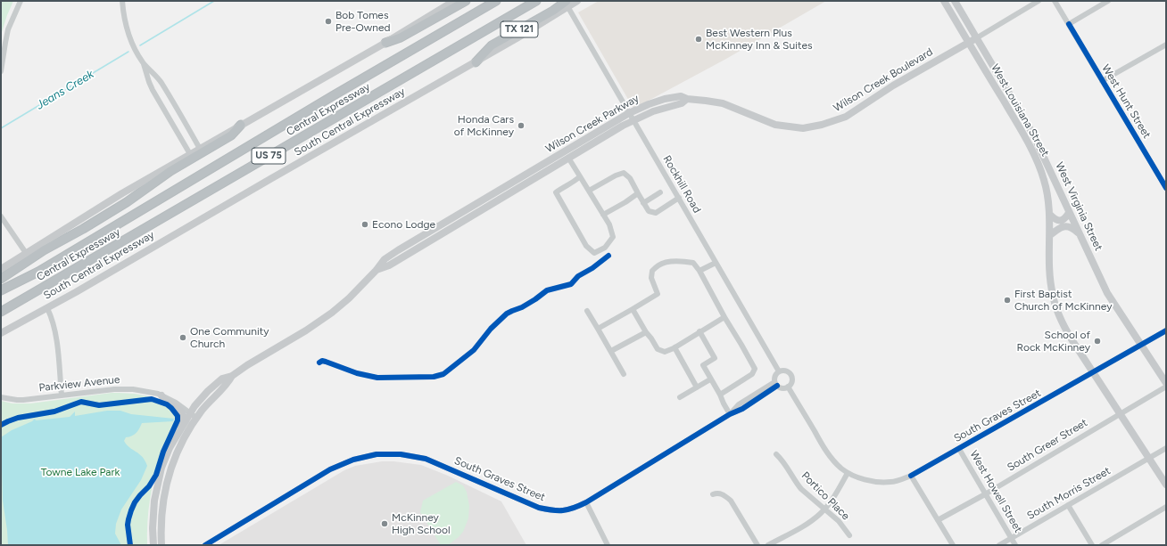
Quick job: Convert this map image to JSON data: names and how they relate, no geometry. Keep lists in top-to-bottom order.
{
  "streets": {
    "highway": ["TX 121", "Central Expressway", "US 75"],
    "main road": [
      "Wilson Creek Boulevard",
      "West Louisiana Street",
      "South Central Expressway",
      "Wilson Creek Parkway",
      "West Virginia Street"
    ],
    "street": [
      "West Hunt Street",
      "Rockhill Road",
      "Parkview Avenue",
      "South Graves Street",
      "South Greer Street",
      "West Howell Street",
      "South Morris Street",
      "Portico Place"
    ]
  },
  "crossings": [
    ["TX 121", "South Central Expressway"],
    ["TX 121", "Rockhill Road"],
    ["Wilson Creek Boulevard", "West Louisiana Street"],
    ["Wilson Creek Boulevard", "Wilson Creek Parkway"],
    ["Wilson Creek Boulevard", "West Virginia Street"],
    ["West Louisiana Street", "South Graves Street"],
    ["West Louisiana Street", "South Greer Street"],
    ["West Louisiana Street", "South Morris Street"],
    ["Wilson Creek Parkway", "Rockhill Road"],
    ["Wilson Creek Parkway", "Parkview Avenue"],
    ["Rockhill Road", "South Graves Street"],
    ["West Virginia Street", "South Graves Street"],
    ["South Graves Street", "West Howell Street"],
    ["South Greer Street", "West Howell Street"],
    ["West Howell Street", "South Morris Street"]
  ],
  "water": ["Jeans Creek"],
  "parks": ["Towne Lake Park"],
  "places": [
    "Bob Tomes Pre-Owned",
    "Best Western Plus McKinney Inn & Suites",
    "Honda Cars of McKinney",
    "Econo Lodge",
    "First Baptist Church of McKinney",
    "One Community Church",
    "School of Rock McKinney",
    "McKinney High School"
  ]
}
